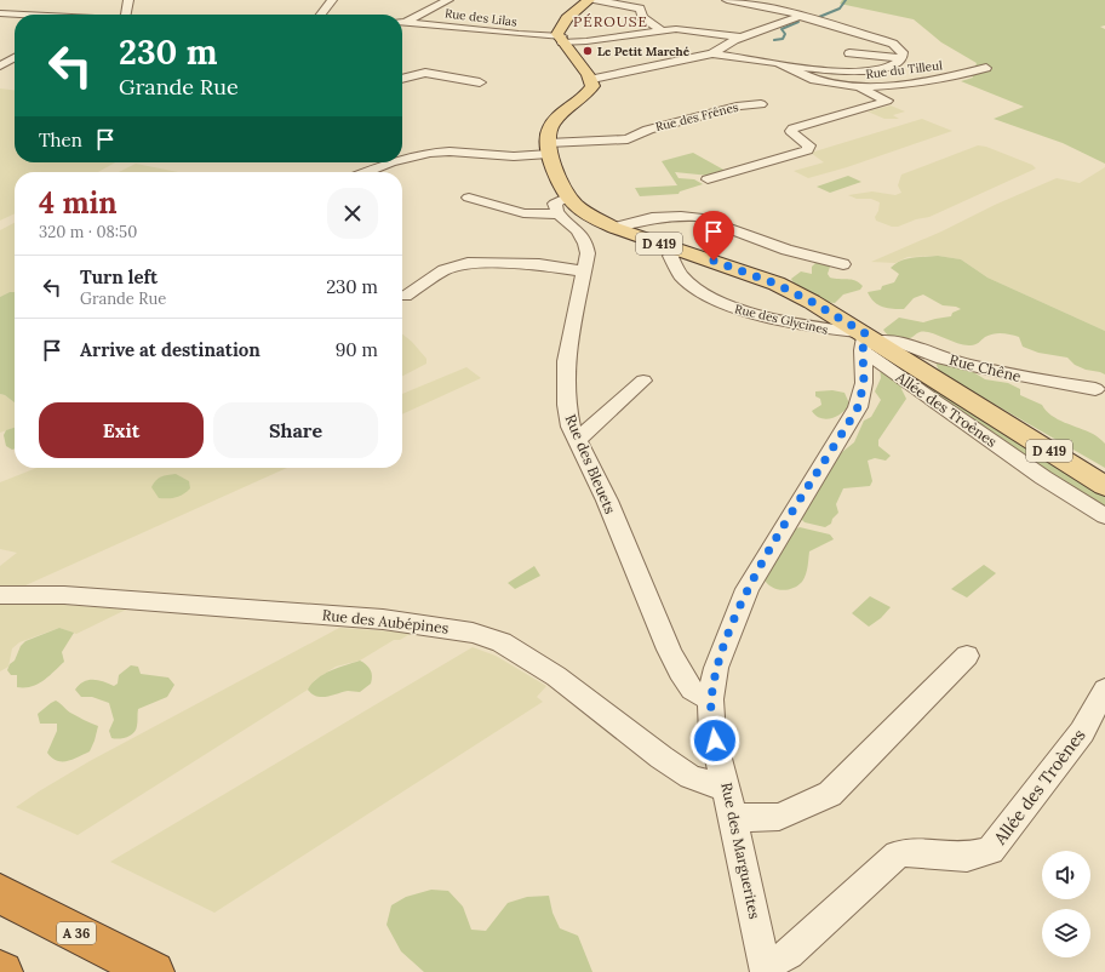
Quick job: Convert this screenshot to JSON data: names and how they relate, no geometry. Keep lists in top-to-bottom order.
{
  "streets": {
    "highway": ["A 36"],
    "main road": ["D 419"],
    "street": [
      "Rue des Lilas",
      "Rue du Tilleul",
      "Rue des Frênes",
      "Rue des Glycines",
      "Rue Chêne",
      "Allée des Troènes",
      "Rue des Bleuets",
      "Rue des Aubépines",
      "Rue des Marguerites"
    ]
  },
  "crossings": [
    ["Rue des Lilas", "Rue du Tilleul"],
    ["Rue des Frênes", "D 419"],
    ["D 419", "Rue des Glycines"],
    ["D 419", "Rue Chêne"],
    ["D 419", "Allée des Troènes"],
    ["D 419", "Rue des Marguerites"],
    ["Rue des Glycines", "Rue Chêne"],
    ["Rue des Glycines", "Allée des Troènes"],
    ["Rue des Glycines", "Rue des Marguerites"],
    ["Rue Chêne", "Allée des Troènes"],
    ["Rue Chêne", "Rue des Marguerites"],
    ["Allée des Troènes", "Rue des Marguerites"],
    ["Rue des Bleuets", "Rue des Marguerites"],
    ["Rue des Aubépines", "Rue des Marguerites"]
  ],
  "districts": ["PÉROUSE"],
  "places": ["Le Petit Marché"],
  "page": {
    "turn": ["230 m", "Grande Rue"],
    "then": "Then",
    "heading": ["4 min", "320 m · 08:50"],
    "list": [
      {
        "name": "Turn left",
        "note": "Grande Rue",
        "value": "230 m"
      },
      {
        "name": "Arrive at destination",
        "value": "90 m"
      }
    ],
    "buttons": ["Exit", "Share"]
  }
}
